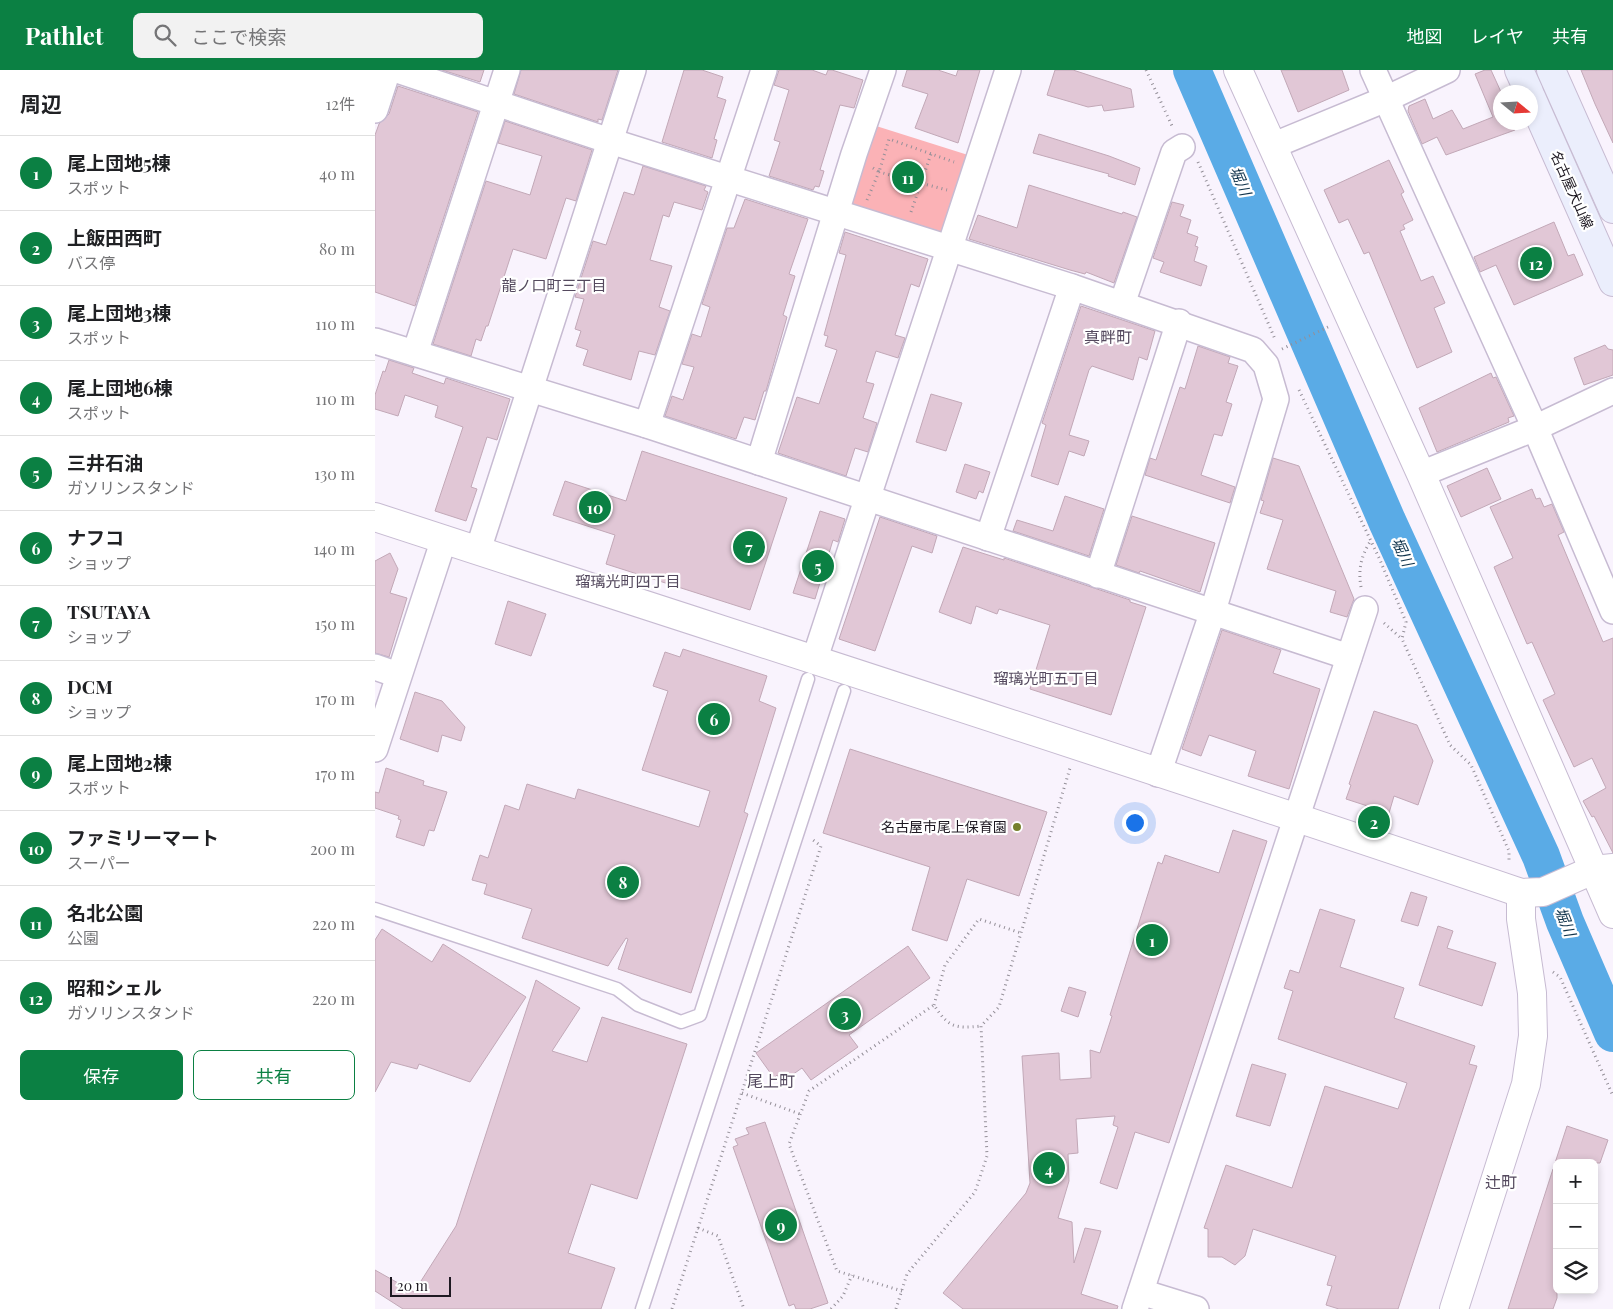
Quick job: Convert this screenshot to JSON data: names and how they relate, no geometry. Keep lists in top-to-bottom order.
{
  "streets": {
    "main road": ["名古屋犬山線"]
  },
  "districts": [
    "龍ノ口町三丁目",
    "真畔町",
    "瑠璃光町四丁目",
    "瑠璃光町五丁目",
    "尾上町",
    "辻町"
  ],
  "water": ["堀川"],
  "places": ["名古屋市尾上保育園"],
  "scale_bar": "20 m",
  "north": "right",
  "page": {
    "header": "Pathlet",
    "search": "ここで検索",
    "nav": ["地図", "レイヤ", "共有"],
    "heading": ["周辺", "12件"],
    "list": [
      {
        "mark": "1",
        "name": "尾上団地5棟",
        "note": "スポット",
        "value": "40 m"
      },
      {
        "mark": "2",
        "name": "上飯田西町",
        "note": "バス停",
        "value": "80 m"
      },
      {
        "mark": "3",
        "name": "尾上団地3棟",
        "note": "スポット",
        "value": "110 m"
      },
      {
        "mark": "4",
        "name": "尾上団地6棟",
        "note": "スポット",
        "value": "110 m"
      },
      {
        "mark": "5",
        "name": "三井石油",
        "note": "ガソリンスタンド",
        "value": "130 m"
      },
      {
        "mark": "6",
        "name": "ナフコ",
        "note": "ショップ",
        "value": "140 m"
      },
      {
        "mark": "7",
        "name": "TSUTAYA",
        "note": "ショップ",
        "value": "150 m"
      },
      {
        "mark": "8",
        "name": "DCM",
        "note": "ショップ",
        "value": "170 m"
      },
      {
        "mark": "9",
        "name": "尾上団地2棟",
        "note": "スポット",
        "value": "170 m"
      },
      {
        "mark": "10",
        "name": "ファミリーマート",
        "note": "スーパー",
        "value": "200 m"
      },
      {
        "mark": "11",
        "name": "名北公園",
        "note": "公園",
        "value": "220 m"
      },
      {
        "mark": "12",
        "name": "昭和シェル",
        "note": "ガソリンスタンド",
        "value": "220 m"
      }
    ],
    "pins": [
      "11",
      "12",
      "10",
      "7",
      "5",
      "6",
      "2",
      "8",
      "1",
      "3",
      "4",
      "9"
    ],
    "buttons": ["保存", "共有"],
    "map_buttons": ["+", "−"],
    "scale": "20 m"
  }
}
